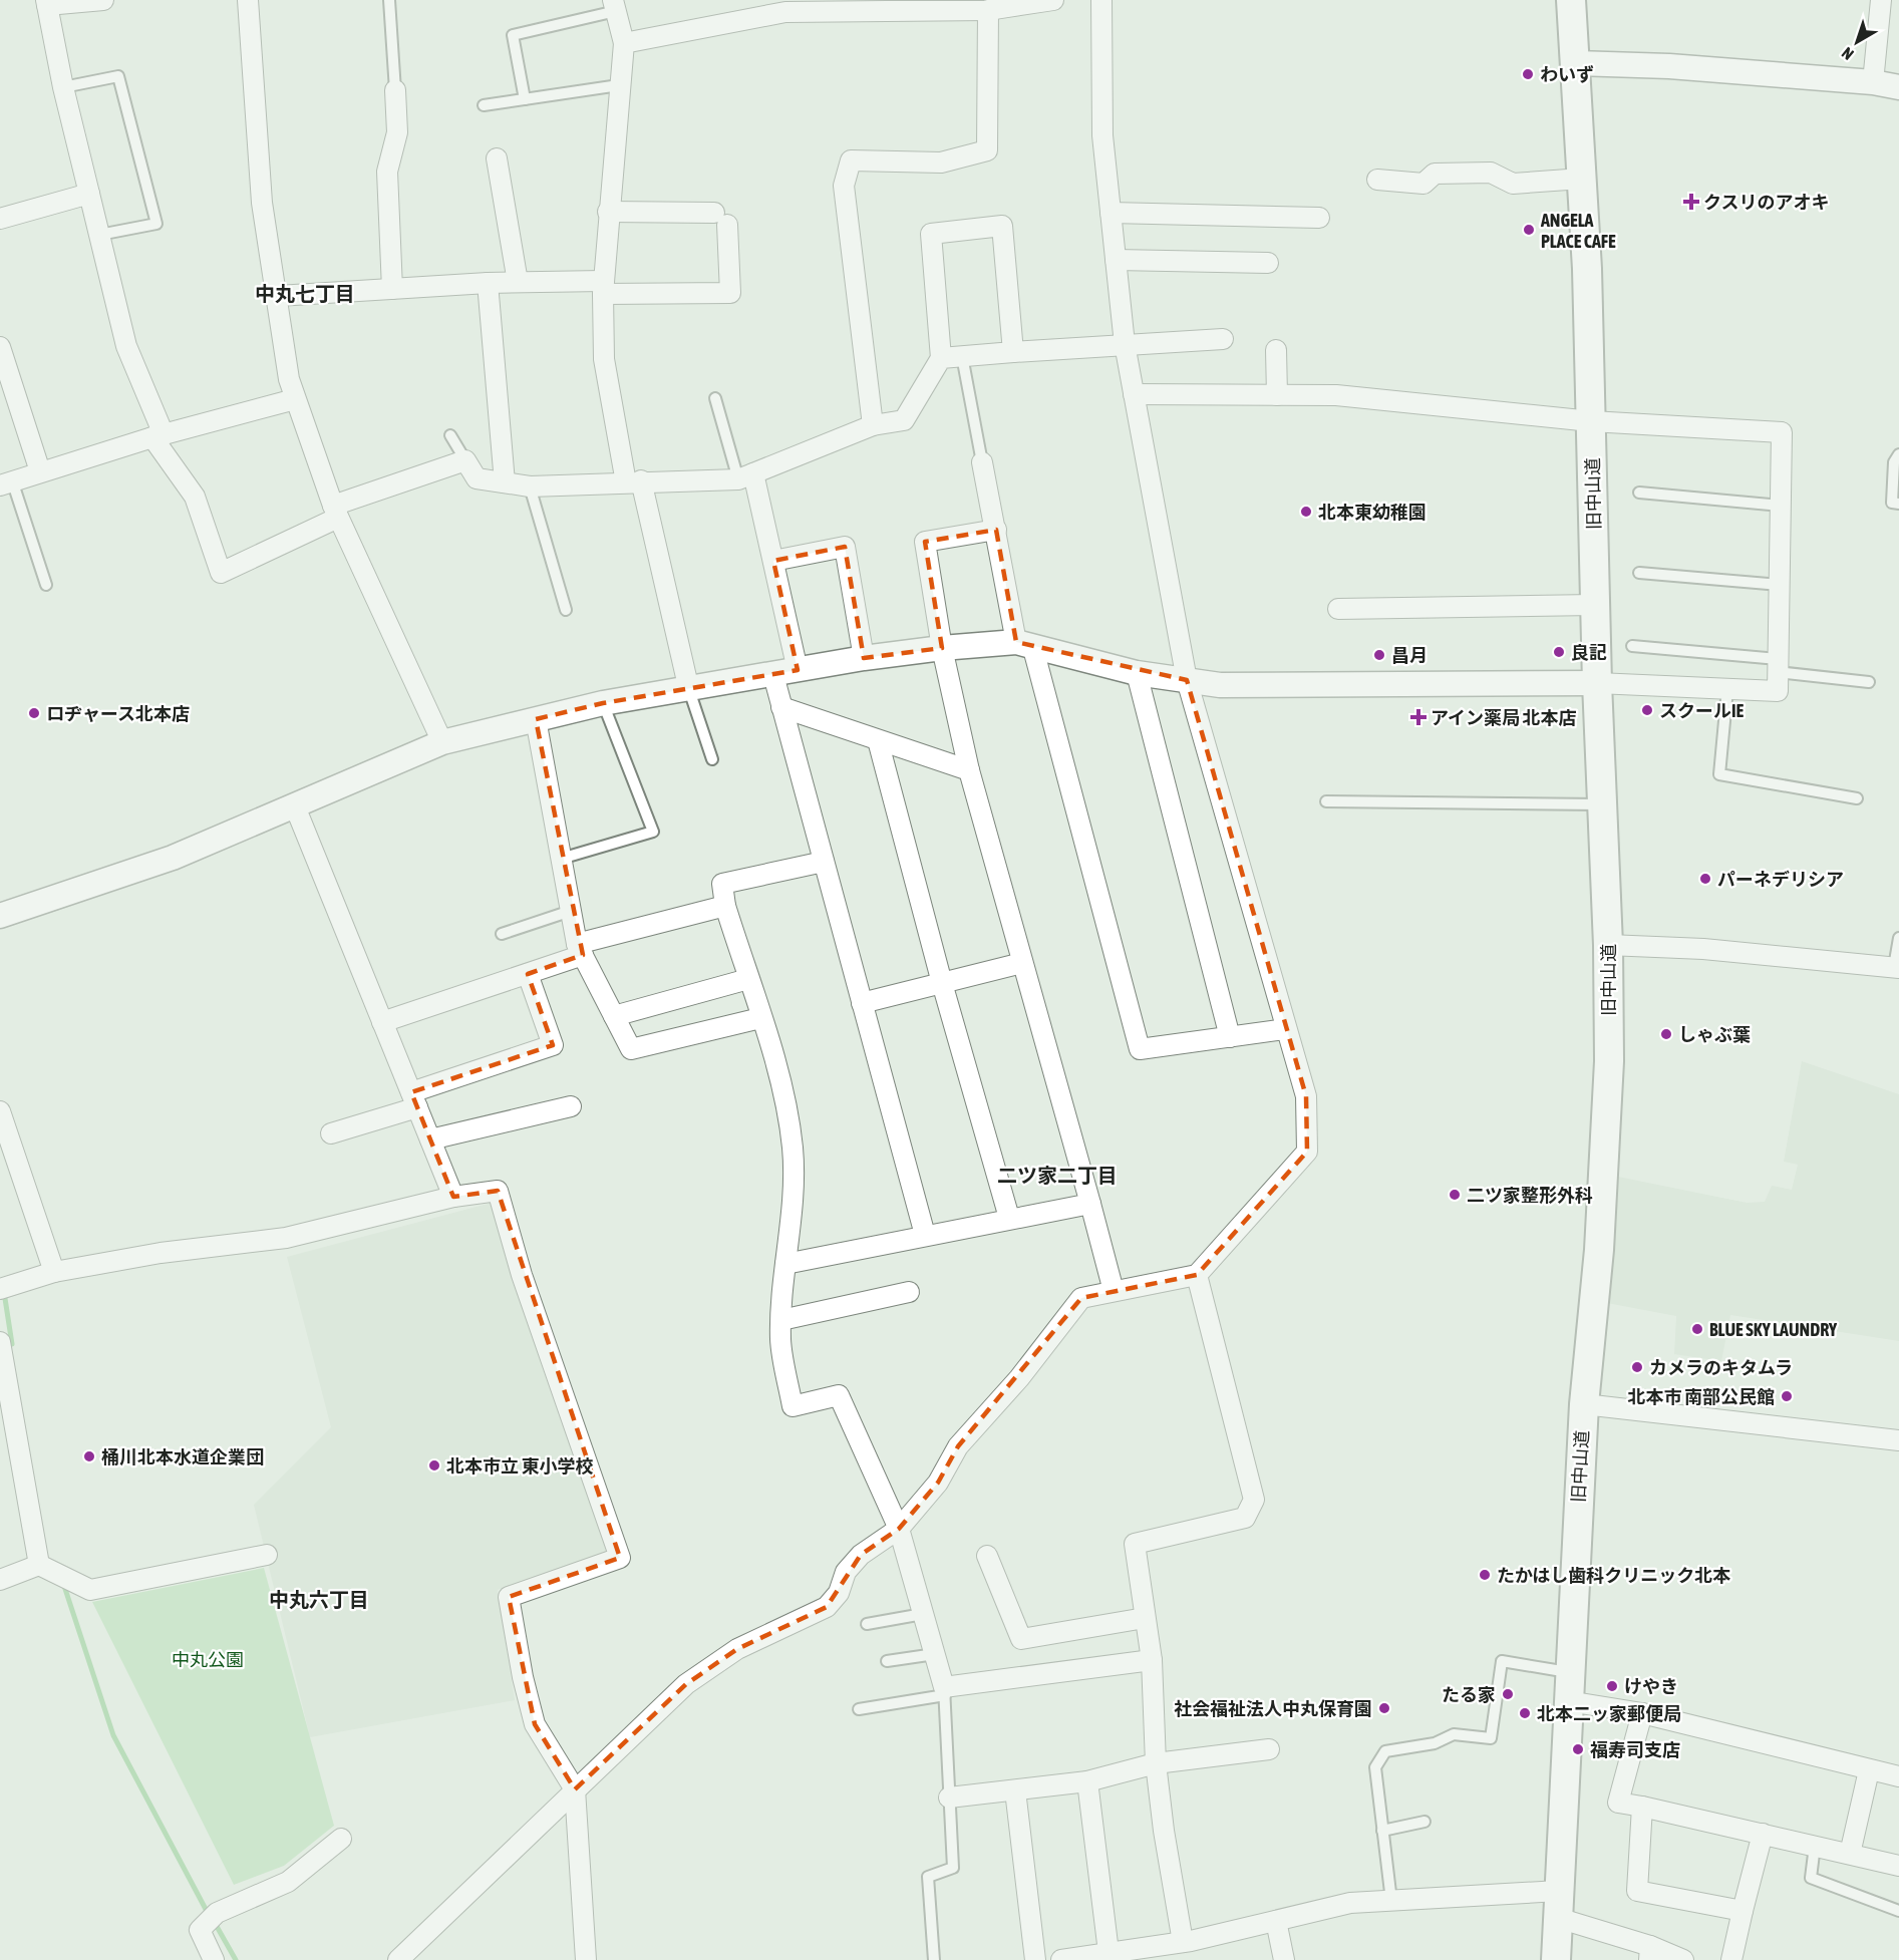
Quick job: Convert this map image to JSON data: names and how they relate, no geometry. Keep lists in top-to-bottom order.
{
  "streets": {
    "main road": ["旧中山道"]
  },
  "districts": ["中丸七丁目", "二ツ家二丁目", "中丸六丁目"],
  "parks": ["中丸公園"],
  "places": {
    "other": [
      "わいず",
      "ANGELA PLACE CAFE",
      "北本東幼稚園",
      "良記",
      "昌月",
      "スクールIE",
      "ロヂャース北本店",
      "パーネデリシア",
      "しゃぶ葉",
      "二ツ家整形外科",
      "BLUE SKY LAUNDRY",
      "カメラのキタムラ",
      "北本市 南部公民館",
      "桶川北本水道企業団",
      "北本市立 東小学校",
      "たかはし歯科クリニック北本",
      "けやき",
      "たる家",
      "社会福祉法人中丸保育園",
      "北本二ッ家郵便局",
      "福寿司支店"
    ],
    "health": ["クスリのアオキ", "アイン薬局 北本店"]
  },
  "north": "bottom left"
}
